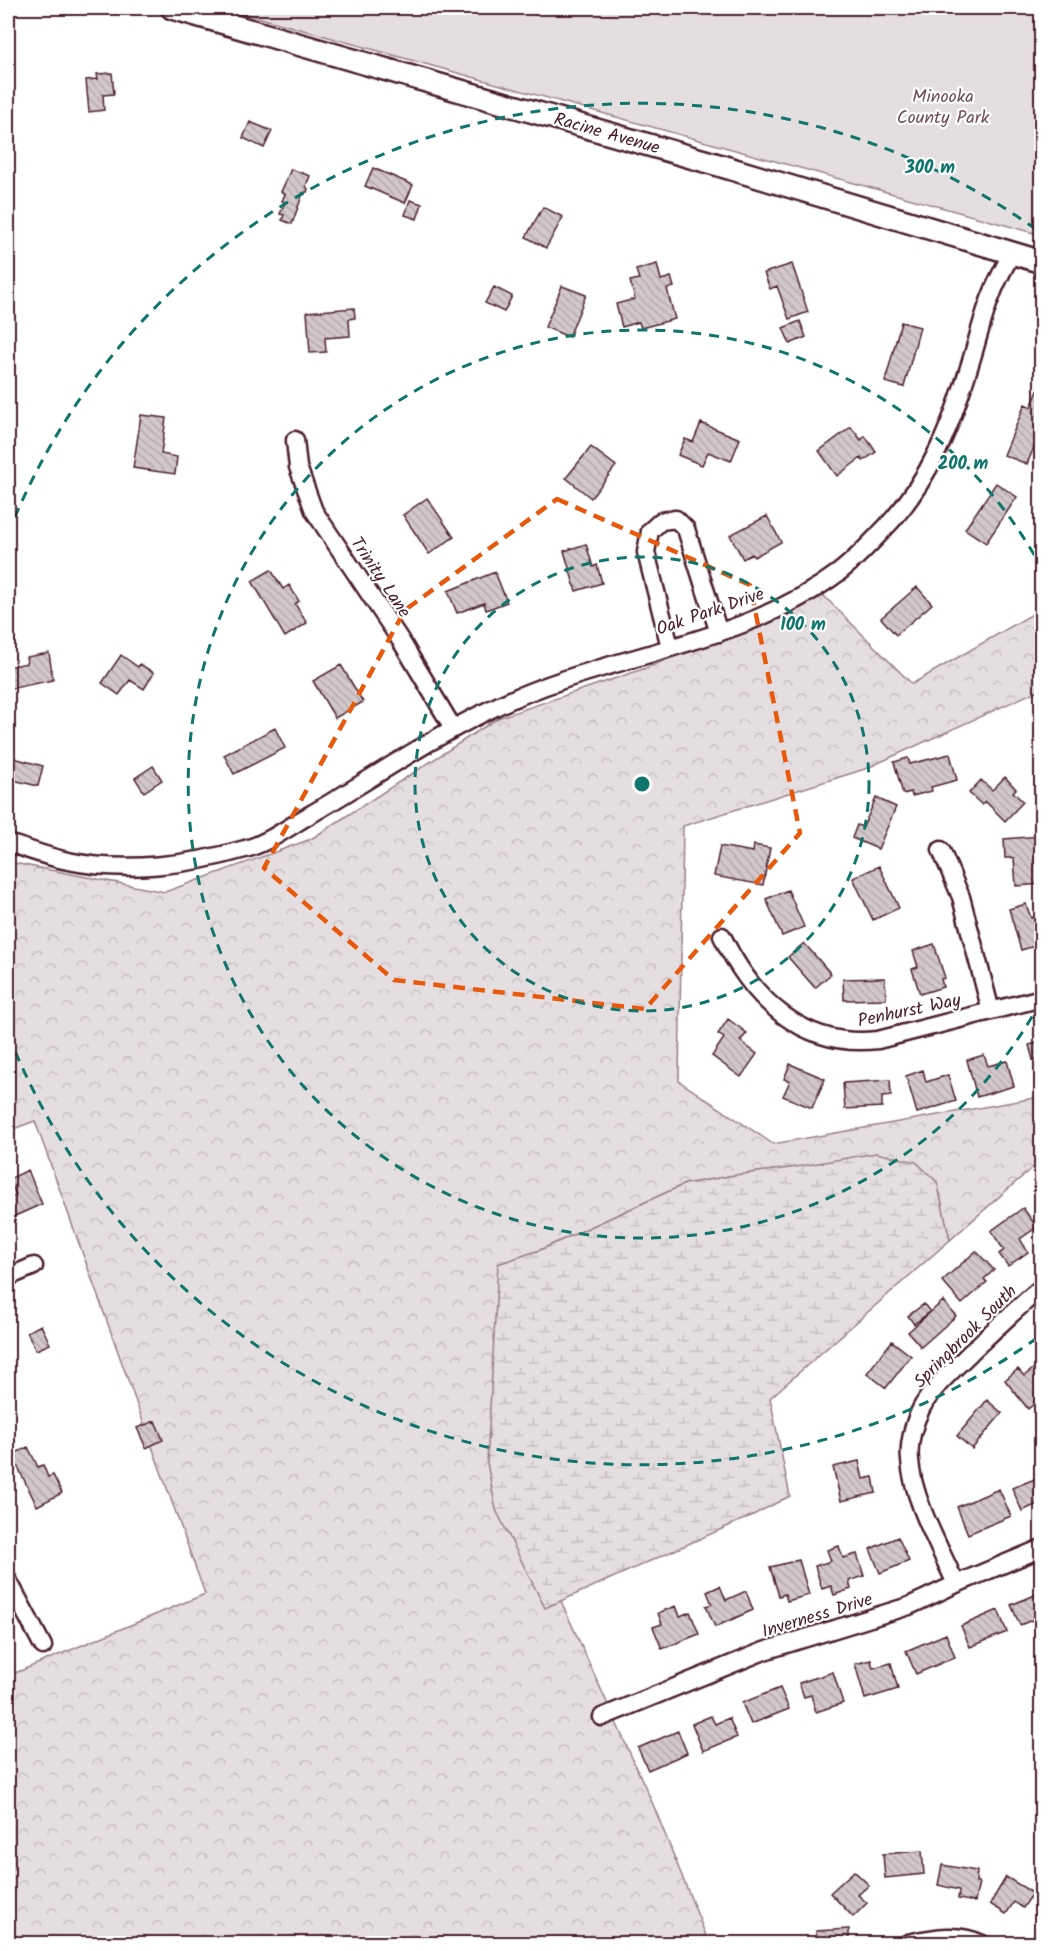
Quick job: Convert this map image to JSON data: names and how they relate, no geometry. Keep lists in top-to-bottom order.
{
  "streets": {
    "main road": ["Racine Avenue"],
    "street": [
      "Trinity Lane",
      "Oak Park Drive",
      "Penhurst Way",
      "Springbrook South",
      "Inverness Drive"
    ]
  },
  "crossings": [
    ["Racine Avenue", "Oak Park Drive"],
    ["Trinity Lane", "Oak Park Drive"],
    ["Springbrook South", "Inverness Drive"]
  ],
  "parks": ["Minooka County Park"],
  "rings": ["300 m", "200 m", "100 m"]
}
